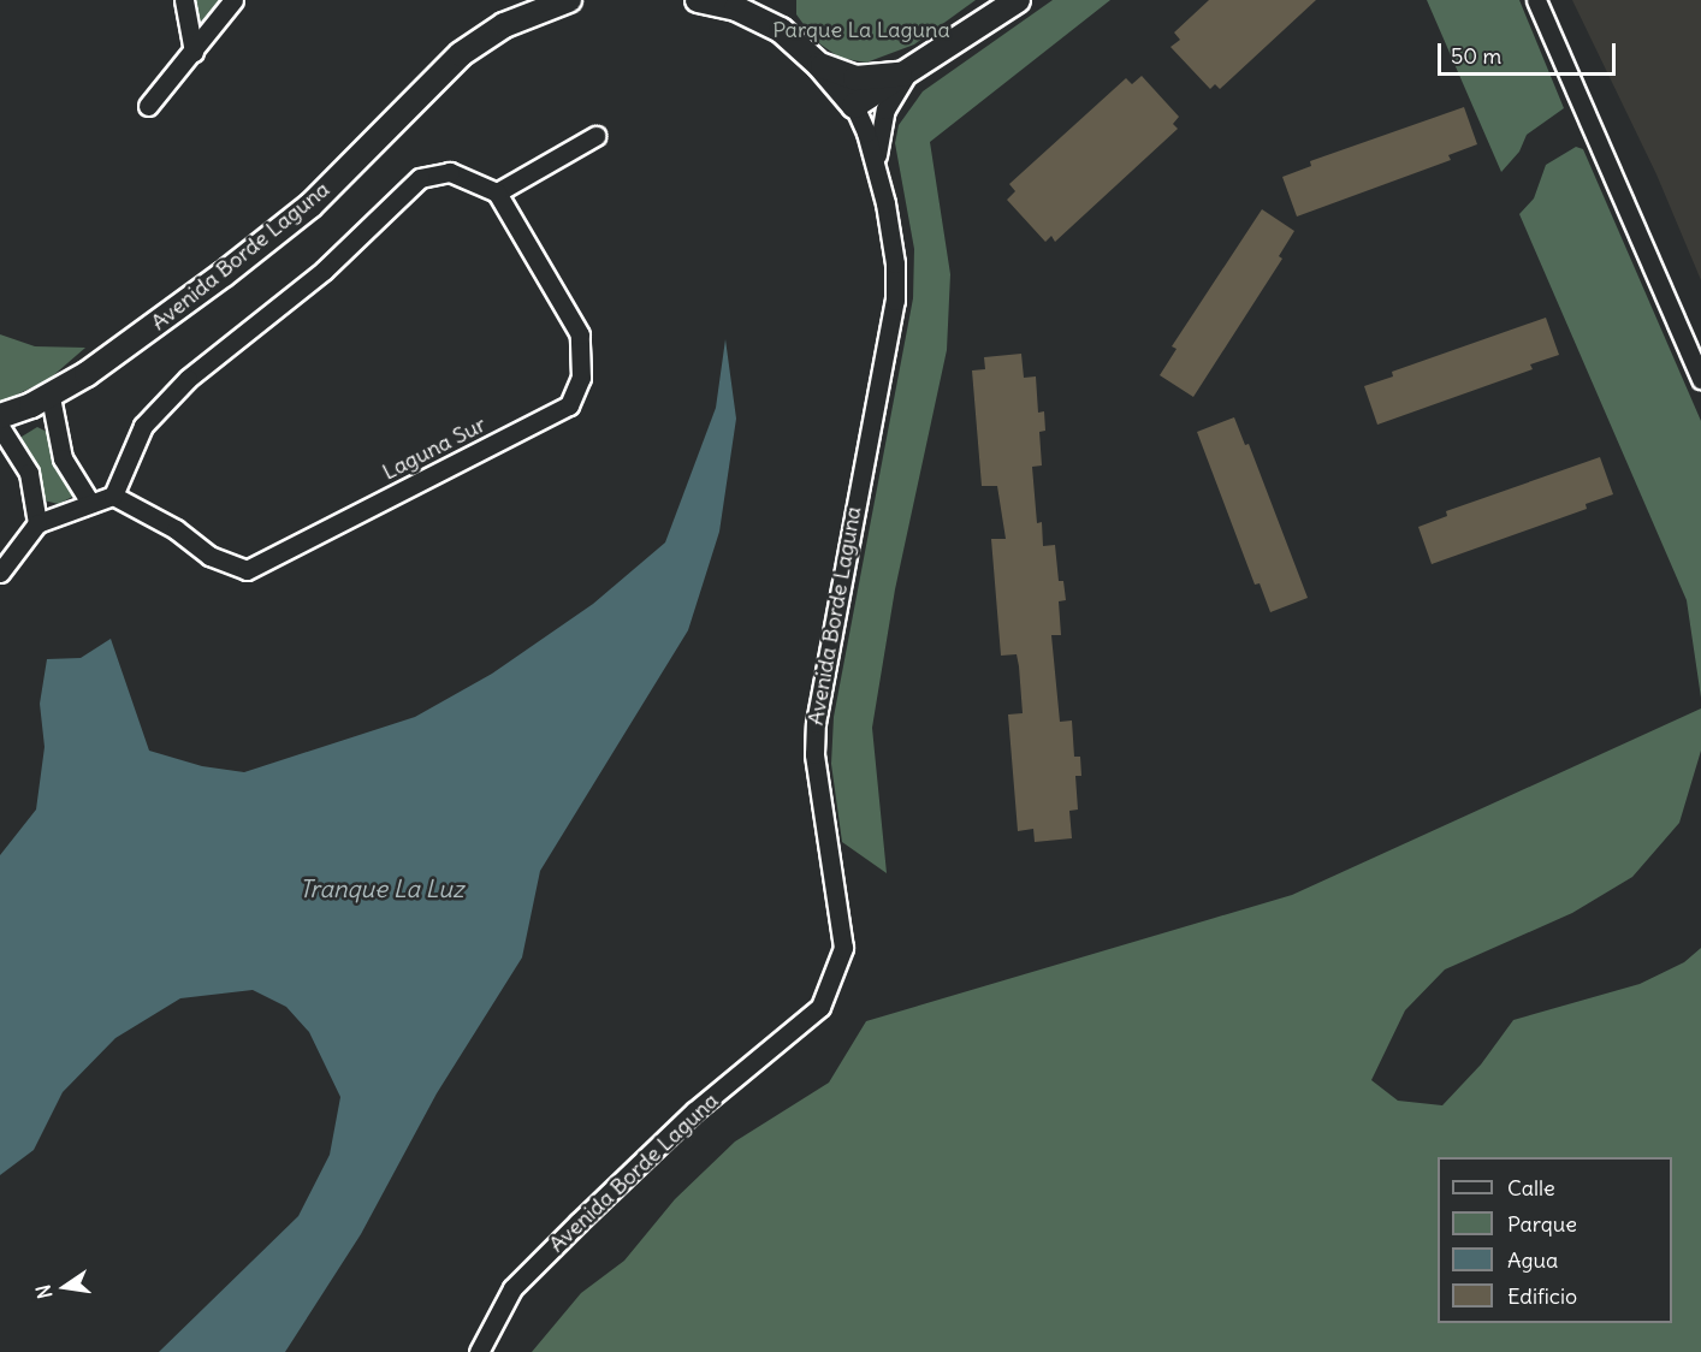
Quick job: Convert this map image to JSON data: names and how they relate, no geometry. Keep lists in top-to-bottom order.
{
  "streets": {
    "street": ["Avenida Borde Laguna", "Laguna Sur"]
  },
  "water": ["Tranque La Luz"],
  "parks": ["Parque La Laguna"],
  "legend": [
    "Calle",
    "Parque",
    "Agua",
    "Edificio"
  ],
  "scale_bar": "50 m",
  "north": "left"
}
